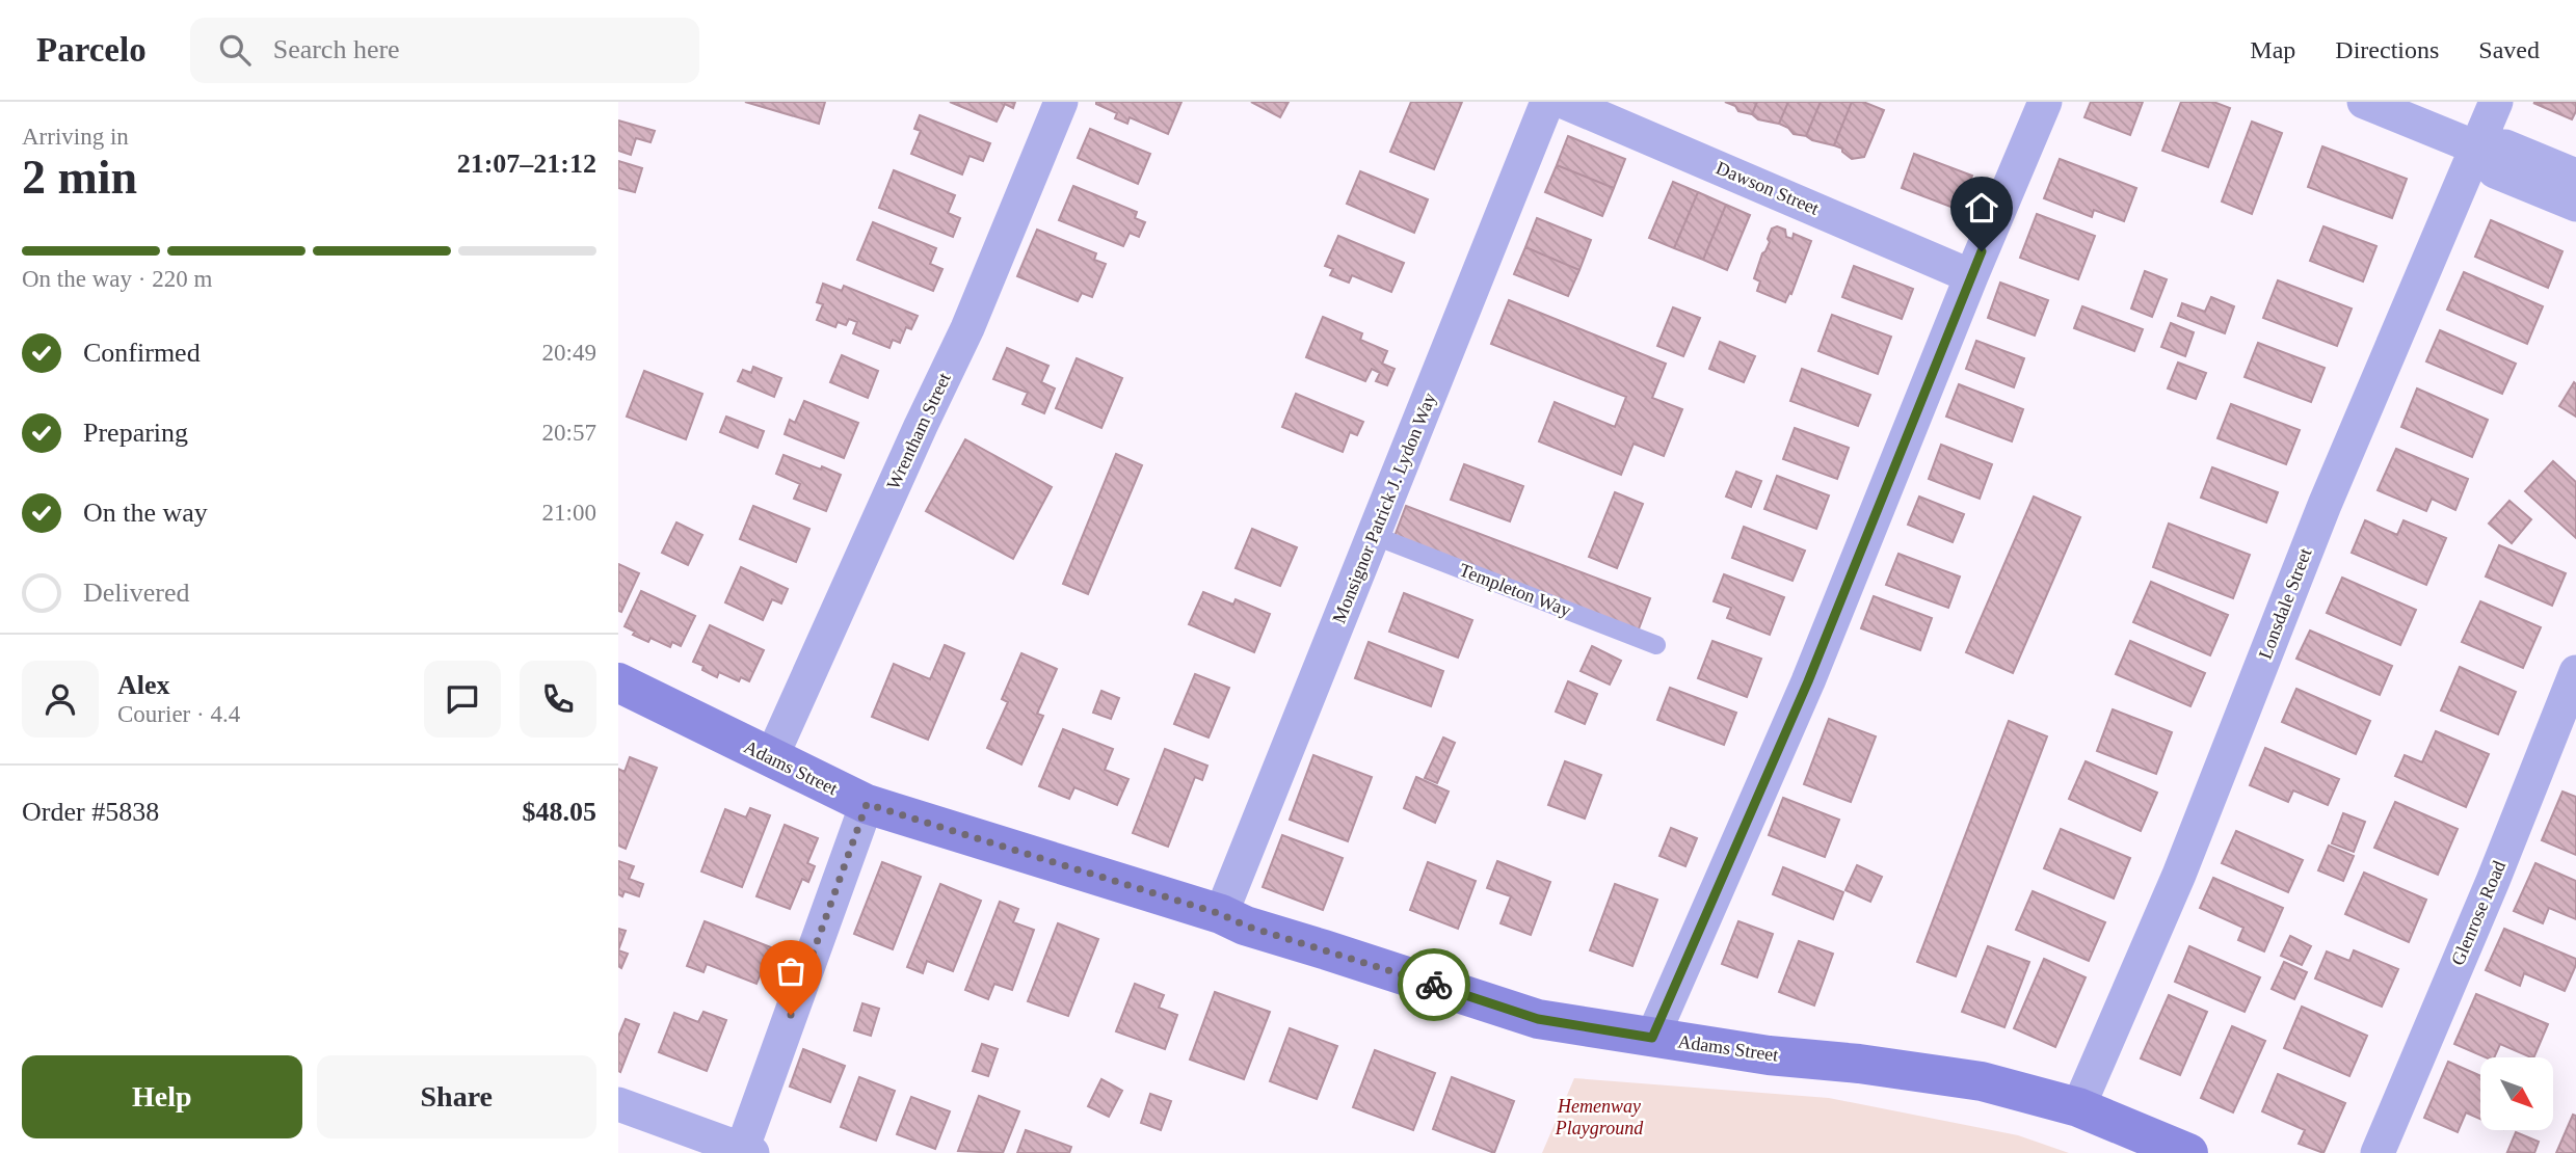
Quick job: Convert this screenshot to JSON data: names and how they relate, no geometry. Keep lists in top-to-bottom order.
{
  "streets": {
    "main road": ["Adams Street"],
    "street": [
      "Dawson Street",
      "Wrentham Street",
      "Monsignor Patrick J. Lydon Way",
      "Lonsdale Street",
      "Glenrose Road"
    ],
    "lane": ["Templeton Way"]
  },
  "crossings": [
    ["Wrentham Street", "Adams Street"],
    ["Monsignor Patrick J. Lydon Way", "Templeton Way"],
    ["Monsignor Patrick J. Lydon Way", "Adams Street"],
    ["Lonsdale Street", "Adams Street"]
  ],
  "parks": ["Hemenway Playground"],
  "north": "bottom right",
  "page": {
    "header": "Parcelo",
    "search": "Search here",
    "nav": ["Map", "Directions", "Saved"],
    "heading": ["2 min", "Arriving in", "21:07–21:12"],
    "panel": [
      "Alex",
      "Courier · 4.4",
      "Order #5838",
      "$48.05"
    ],
    "bar": "On the way · 220 m",
    "list": [
      ["Confirmed", "20:49"],
      ["Preparing", "20:57"],
      ["On the way", "21:00"],
      "Delivered"
    ],
    "buttons": ["Help", "Share"]
  }
}
